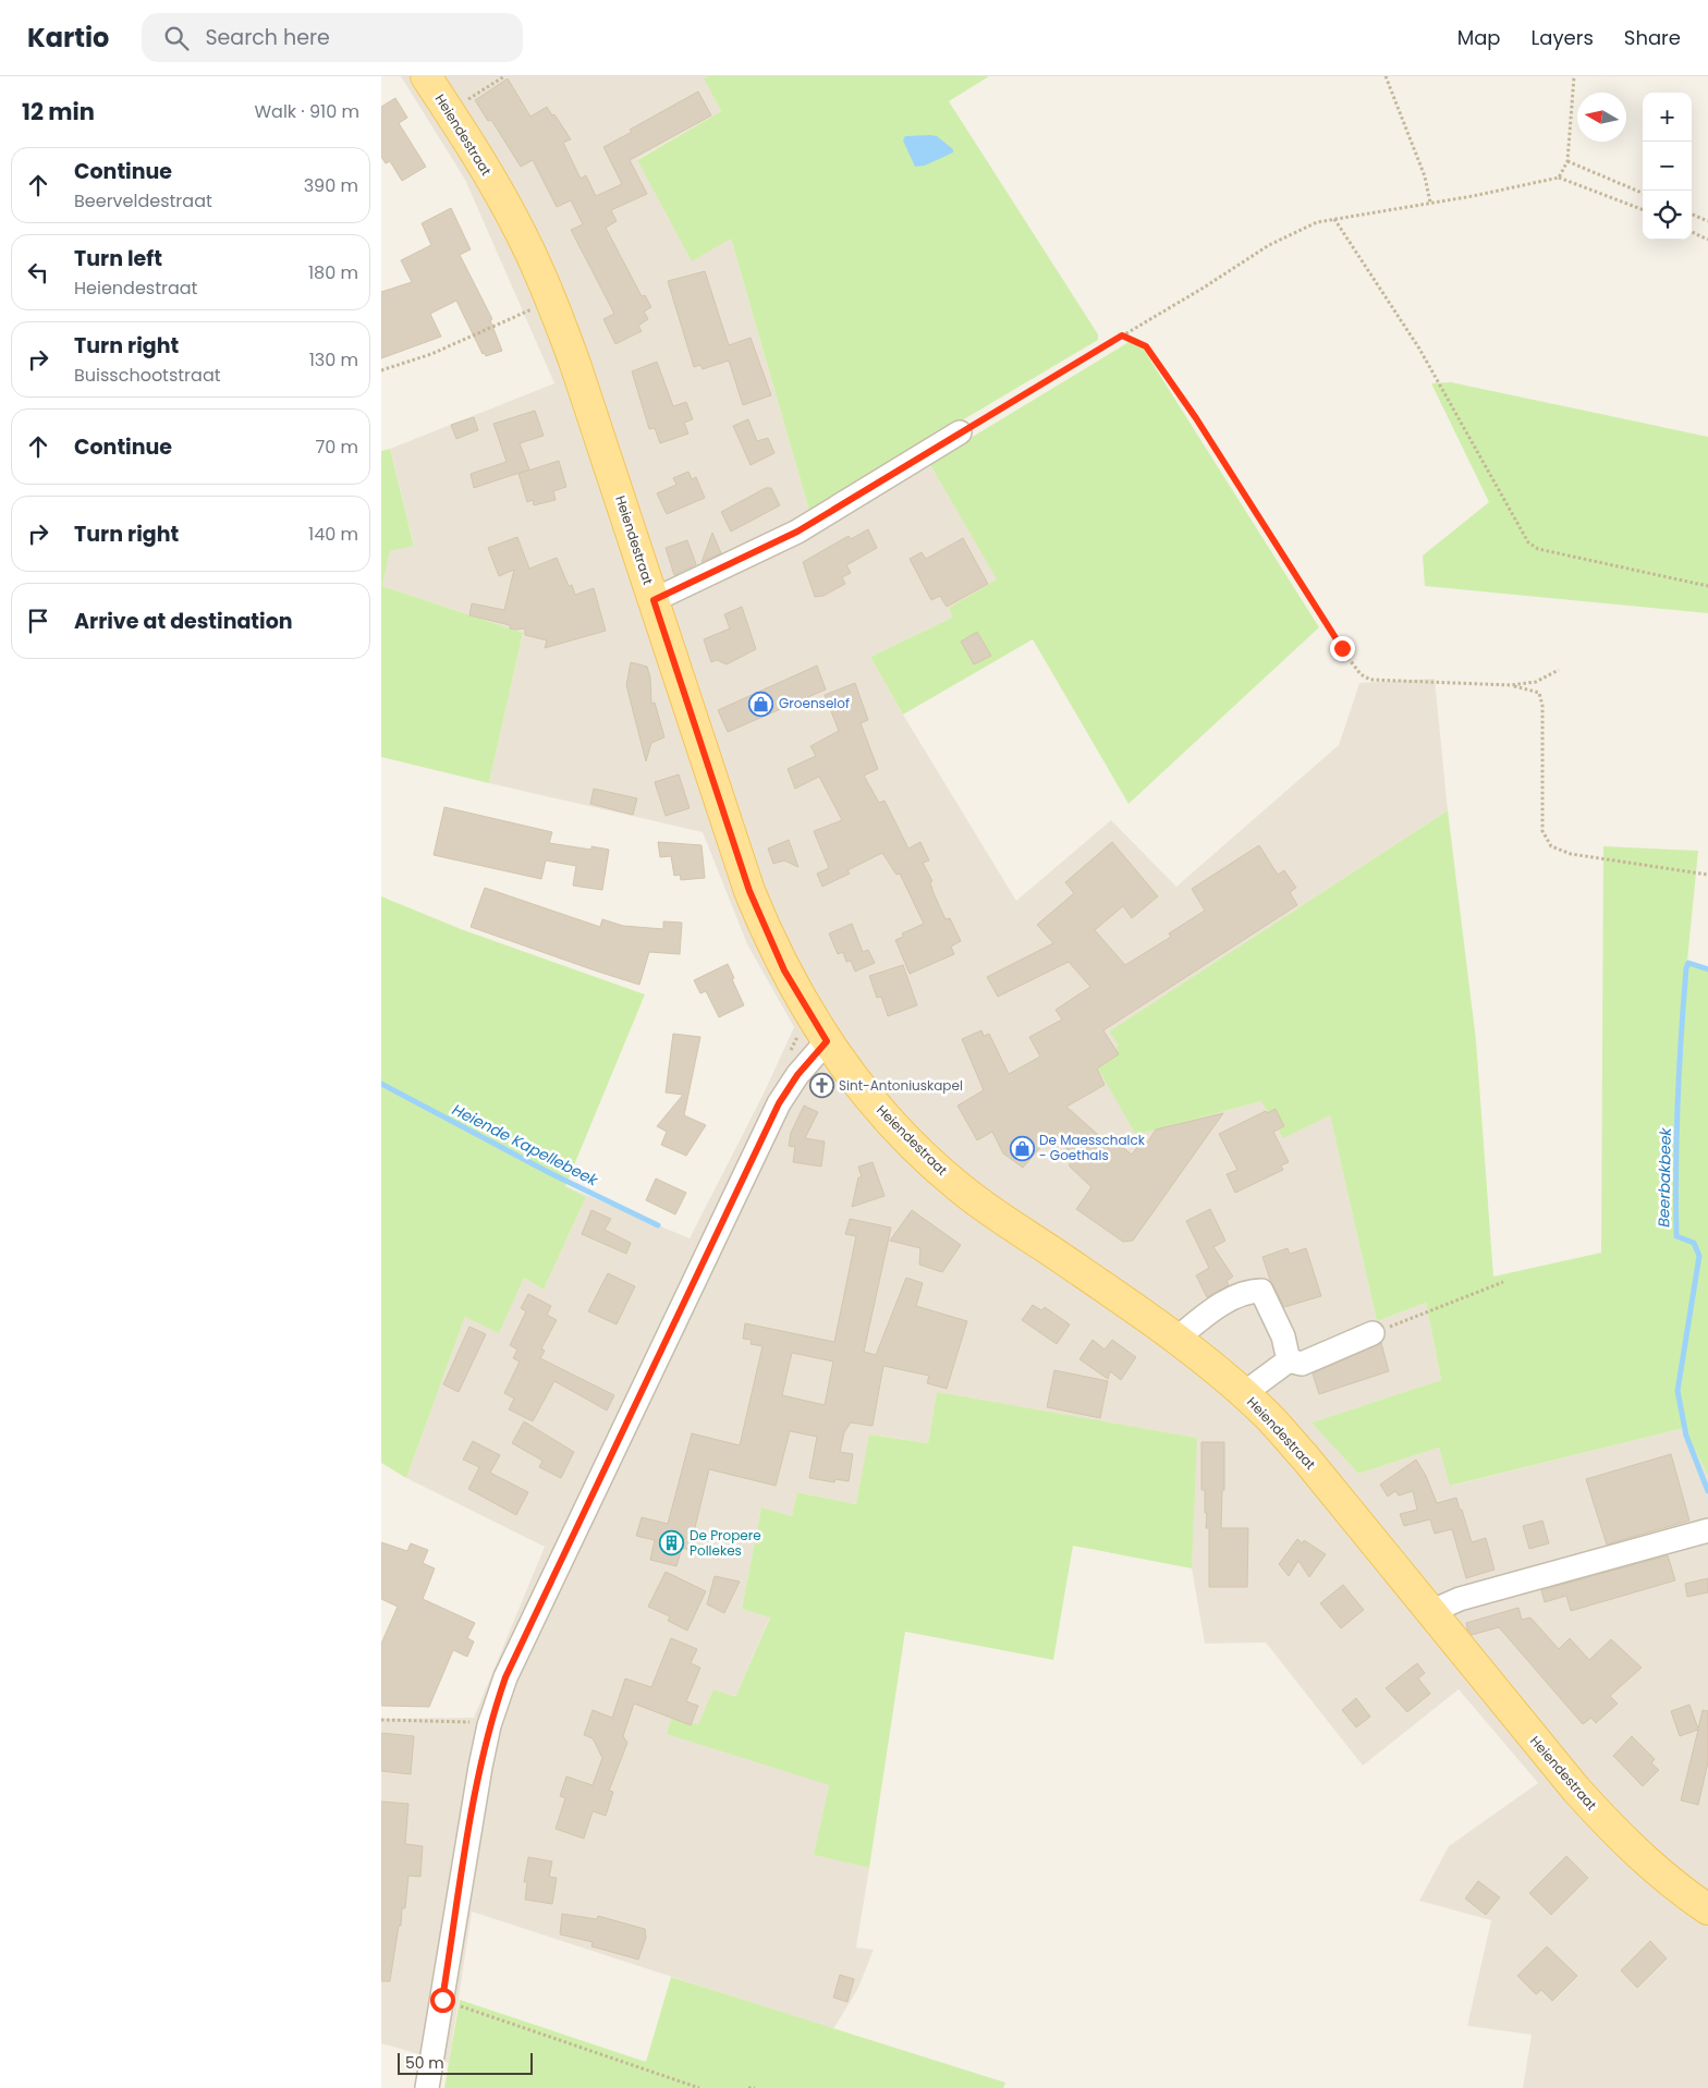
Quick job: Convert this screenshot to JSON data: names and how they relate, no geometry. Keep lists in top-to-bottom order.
{
  "streets": {
    "main road": ["Heiendestraat"]
  },
  "water": ["Heiende Kapellebeek", "Beerbakbeek"],
  "places": {
    "shop": ["Groenselof", "De Maesschalck - Goethals"],
    "church": ["Sint-Antoniuskapel"],
    "building": ["De Propere Pollekes"]
  },
  "scale_bar": "50 m",
  "north": "left",
  "page": {
    "header": "Kartio",
    "search": "Search here",
    "nav": ["Map", "Layers", "Share"],
    "heading": ["12 min", "Walk · 910 m"],
    "map_buttons": ["+", "−"],
    "list": [
      ["Continue", "Beerveldestraat", "390 m"],
      ["Turn left", "Heiendestraat", "180 m"],
      ["Turn right", "Buisschootstraat", "130 m"],
      ["Continue", "70 m"],
      ["Turn right", "140 m"],
      "Arrive at destination"
    ],
    "scale": "50 m"
  }
}
